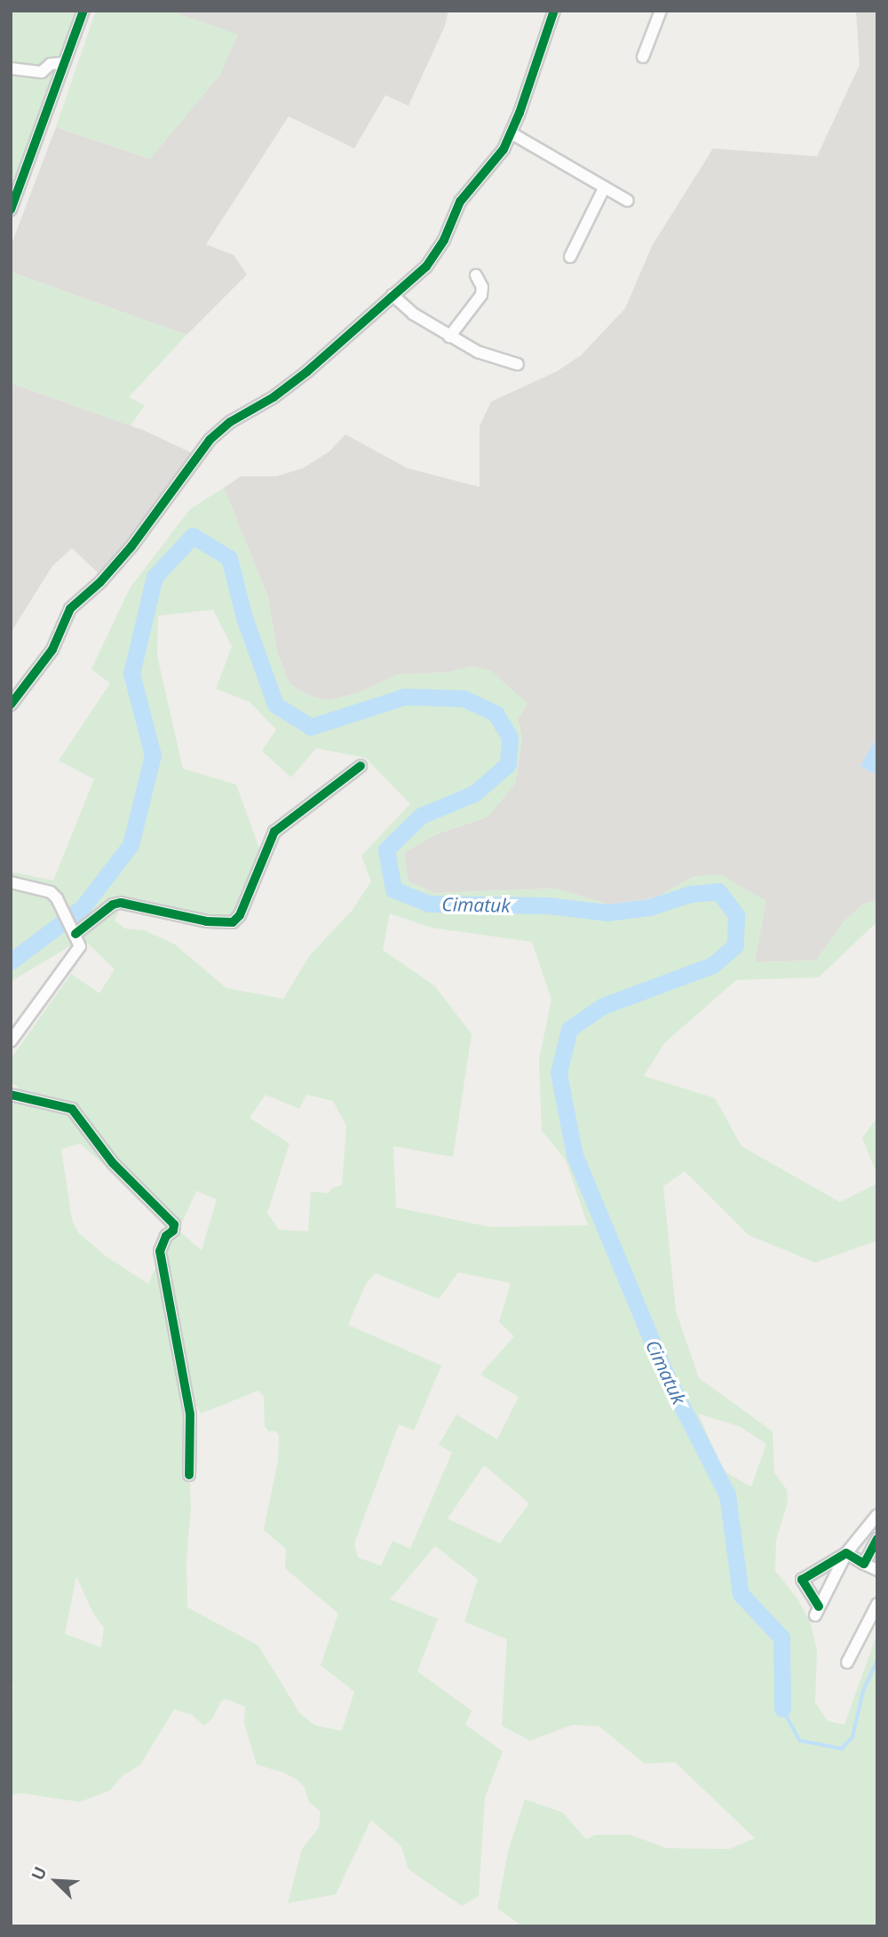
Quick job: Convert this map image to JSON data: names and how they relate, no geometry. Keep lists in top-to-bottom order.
{
  "water": ["Cimatuk"],
  "north": "top left"
}
